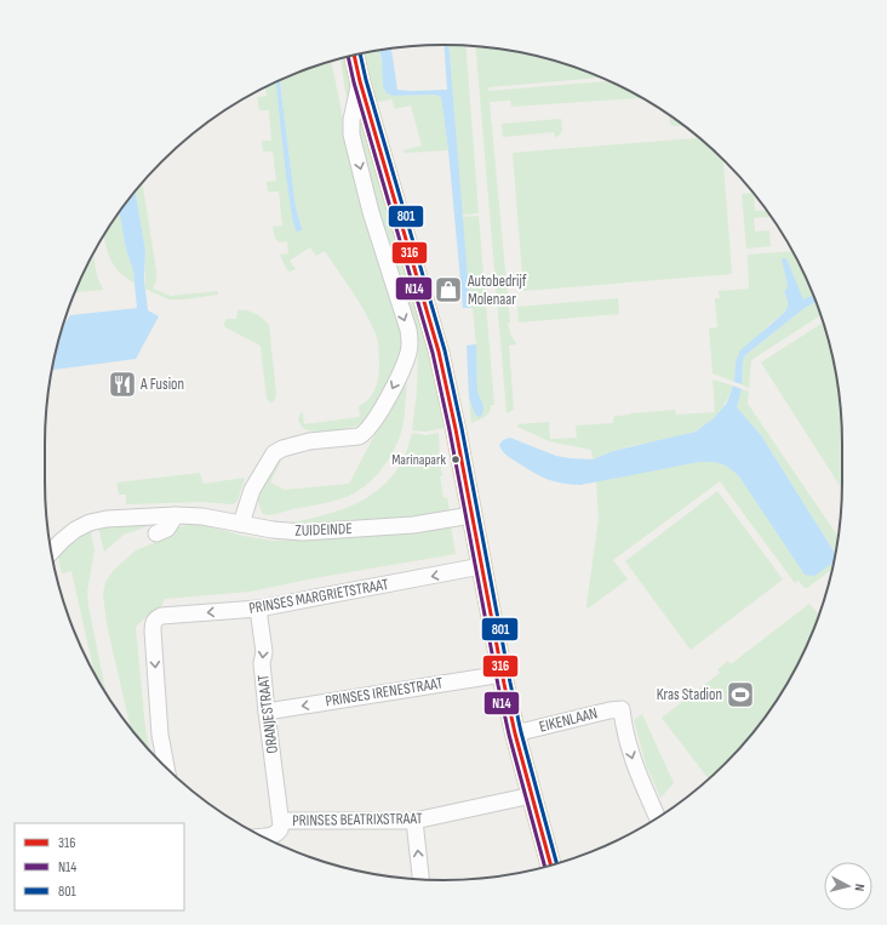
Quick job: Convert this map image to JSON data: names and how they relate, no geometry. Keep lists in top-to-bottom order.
{
  "streets": {
    "street": [
      "ZUIDEINDE",
      "PRINSES MARGRIETSTRAAT",
      "PRINSES IRENESTRAAT",
      "ORANJESTRAAT",
      "EIKENLAAN",
      "PRINSES BEATRIXSTRAAT"
    ]
  },
  "crossings": [
    ["PRINSES MARGRIETSTRAAT", "ORANJESTRAAT"],
    ["PRINSES IRENESTRAAT", "ORANJESTRAAT"],
    ["ORANJESTRAAT", "PRINSES BEATRIXSTRAAT"]
  ],
  "one_way": ["PRINSES IRENESTRAAT", "ORANJESTRAAT"],
  "places": {
    "shop": ["Autobedrijf Molenaar"],
    "restaurant": ["A Fusion"],
    "other": ["Marinapark"],
    "sports": ["Kras Stadion"]
  },
  "lines": ["transit line 801", "transit line 316", "transit line N14"],
  "legend": ["316", "N14", "801"],
  "north": "right"
}
